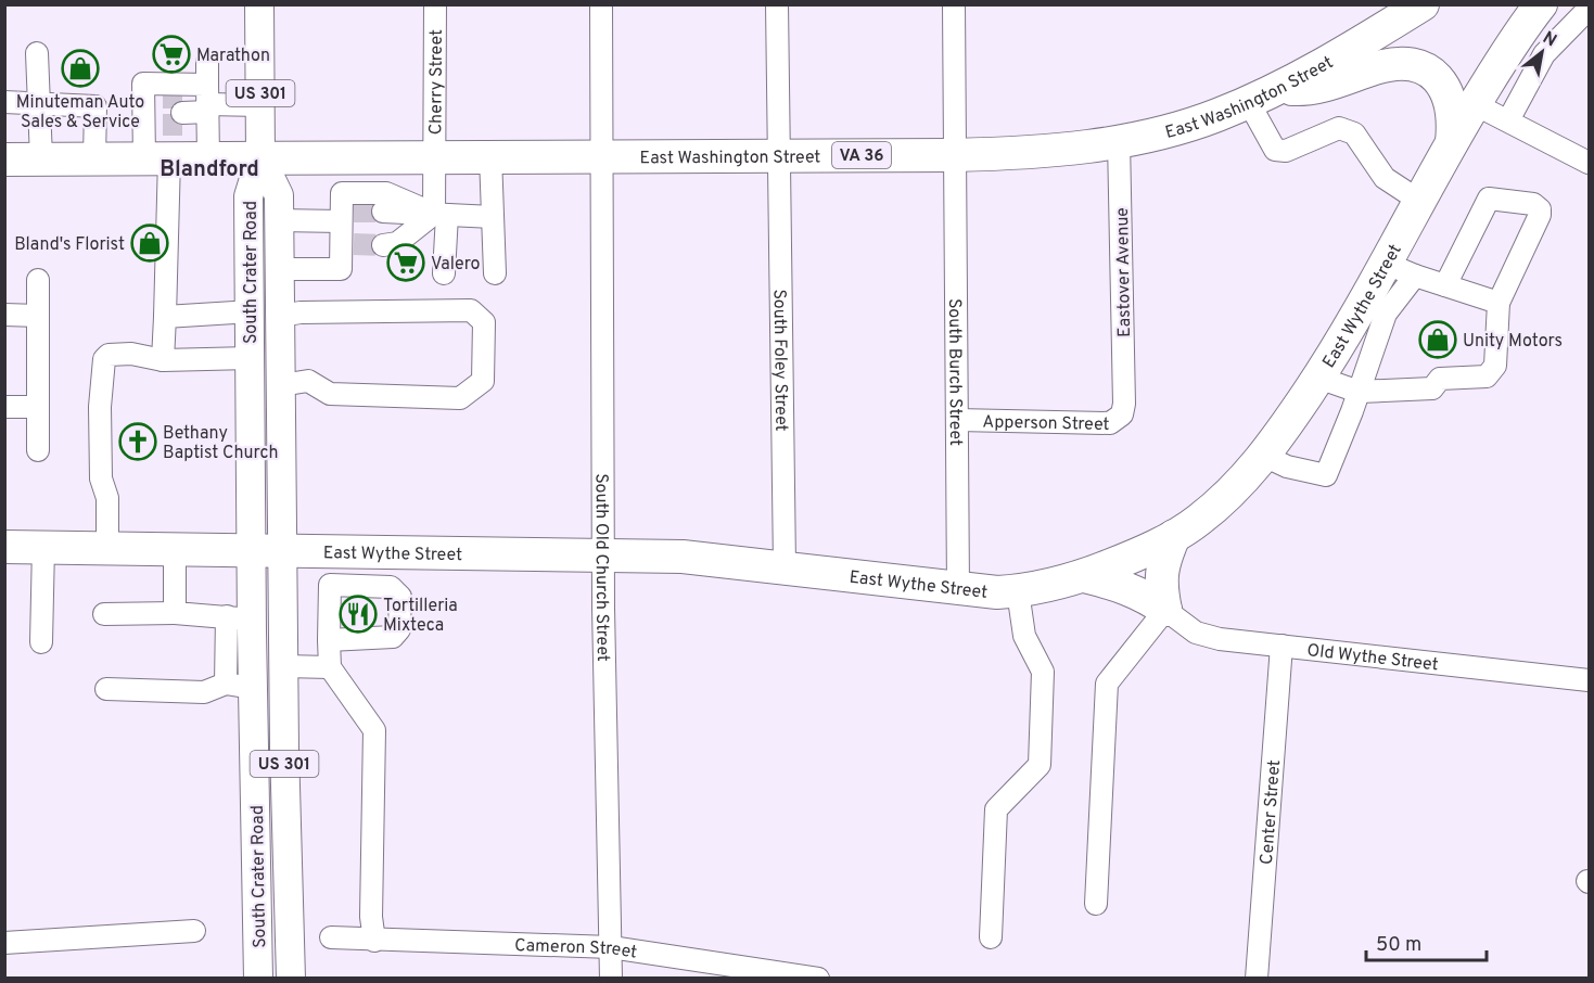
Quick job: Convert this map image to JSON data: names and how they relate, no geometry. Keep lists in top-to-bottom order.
{
  "streets": {
    "highway": ["East Washington Street", "VA 36", "East Wythe Street"],
    "main road": ["US 301", "South Crater Road"],
    "street": [
      "Cherry Street",
      "Eastover Avenue",
      "South Foley Street",
      "South Burch Street",
      "Apperson Street",
      "South Old Church Street",
      "Old Wythe Street",
      "Center Street",
      "Cameron Street"
    ]
  },
  "crossings": [
    ["Cherry Street", "East Washington Street"],
    ["US 301", "East Washington Street"],
    ["US 301", "South Crater Road"],
    ["East Washington Street", "South Crater Road"],
    ["East Washington Street", "Eastover Avenue"],
    ["East Washington Street", "South Foley Street"],
    ["East Washington Street", "South Burch Street"],
    ["East Washington Street", "South Old Church Street"],
    ["South Crater Road", "East Wythe Street"],
    ["Eastover Avenue", "Apperson Street"],
    ["East Wythe Street", "South Foley Street"],
    ["East Wythe Street", "South Burch Street"],
    ["East Wythe Street", "South Old Church Street"],
    ["South Burch Street", "Apperson Street"],
    ["South Old Church Street", "Cameron Street"],
    ["Old Wythe Street", "Center Street"]
  ],
  "districts": ["Blandford"],
  "places": {
    "supermarket": ["Marathon", "Valero"],
    "shop": ["Minuteman Auto Sales & Service", "Bland's Florist", "Unity Motors"],
    "church": ["Bethany Baptist Church"],
    "restaurant": ["Tortilleria Mixteca"]
  },
  "scale_bar": "50 m",
  "north": "top right"
}
